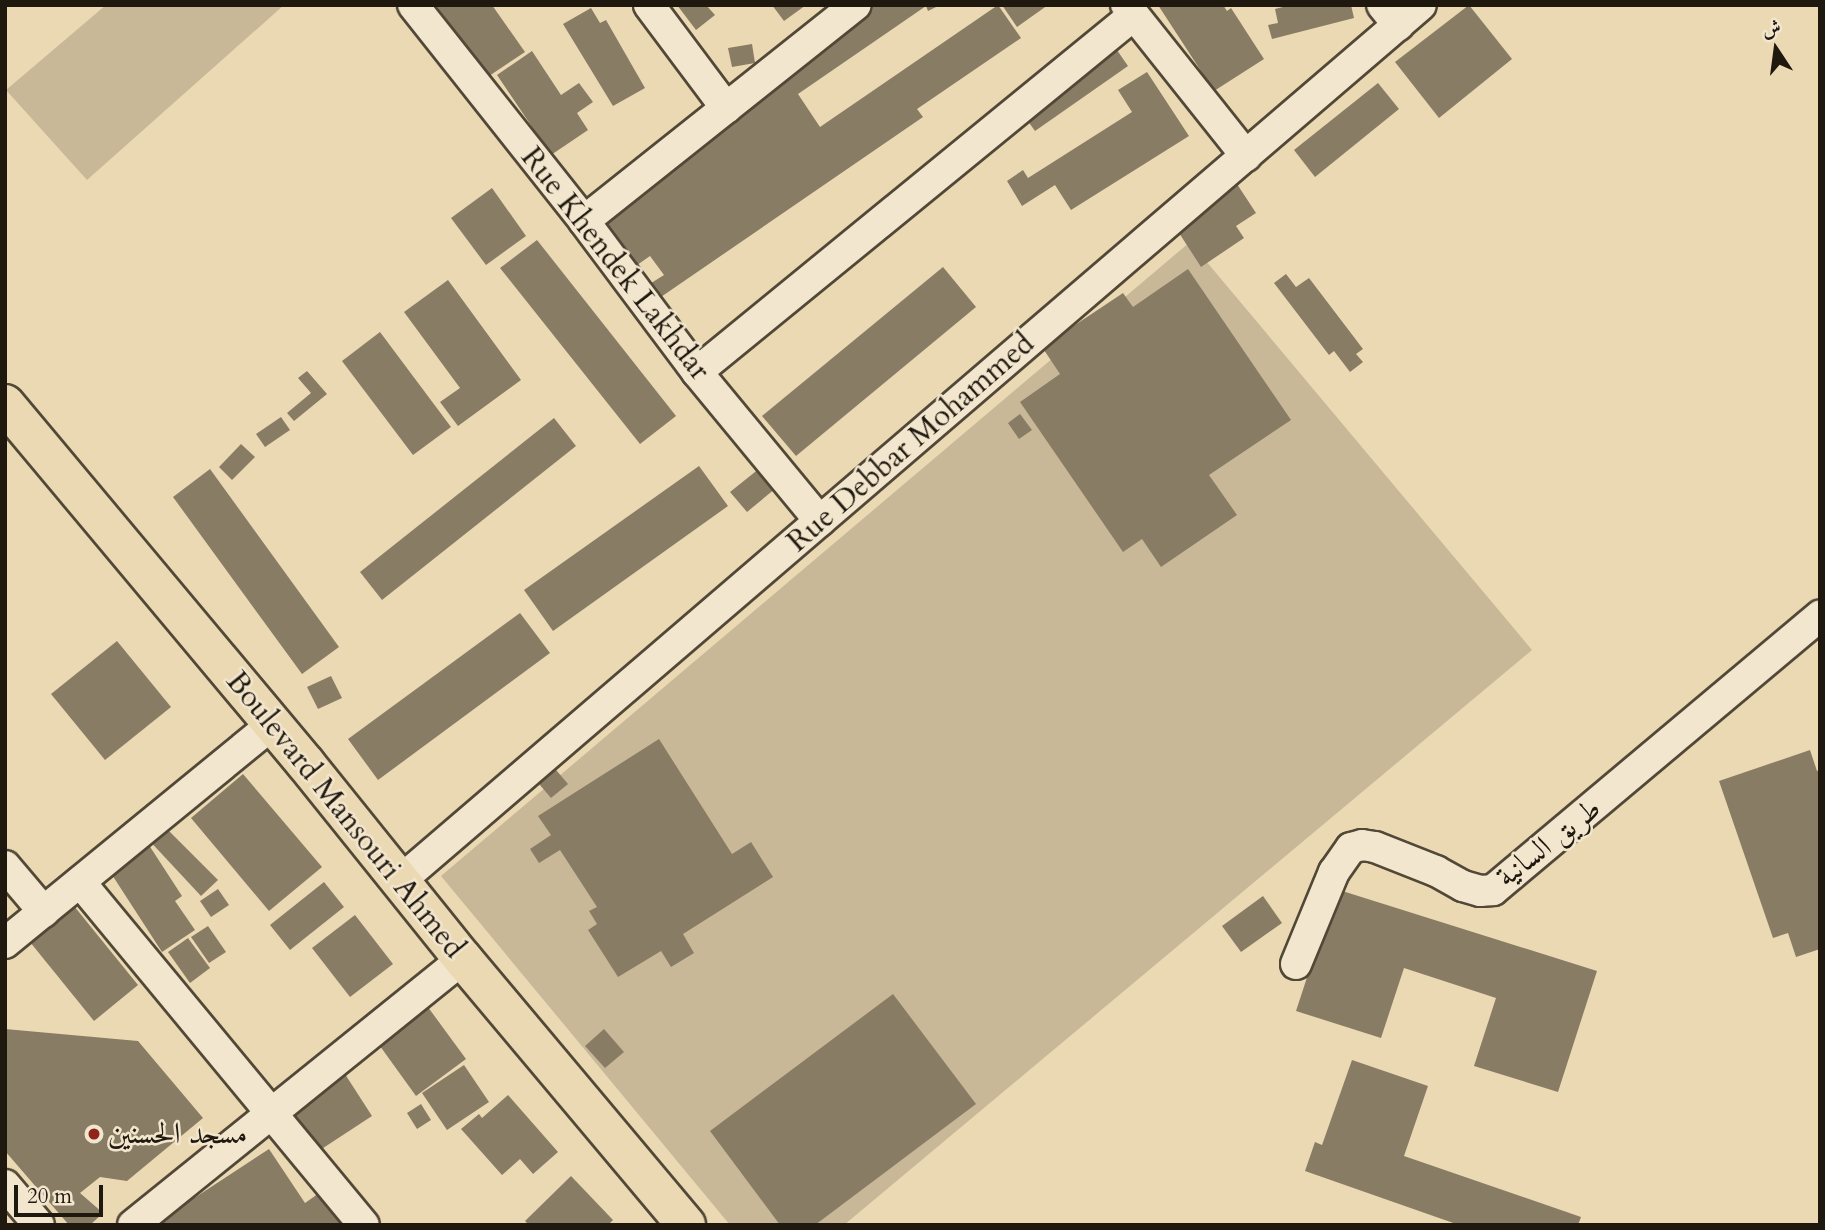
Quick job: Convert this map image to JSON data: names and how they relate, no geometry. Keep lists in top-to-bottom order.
{
  "streets": {
    "main road": ["Boulevard Mansouri Ahmed"],
    "street": ["Rue Khendek Lakhdar", "Rue Debbar Mohammed", "طريق السانية"]
  },
  "crossings": [
    ["Rue Khendek Lakhdar", "Rue Debbar Mohammed"],
    ["Rue Debbar Mohammed", "Boulevard Mansouri Ahmed"]
  ],
  "places": ["مسجد الحسنين"],
  "scale_bar": "20 m",
  "north": "top"
}
